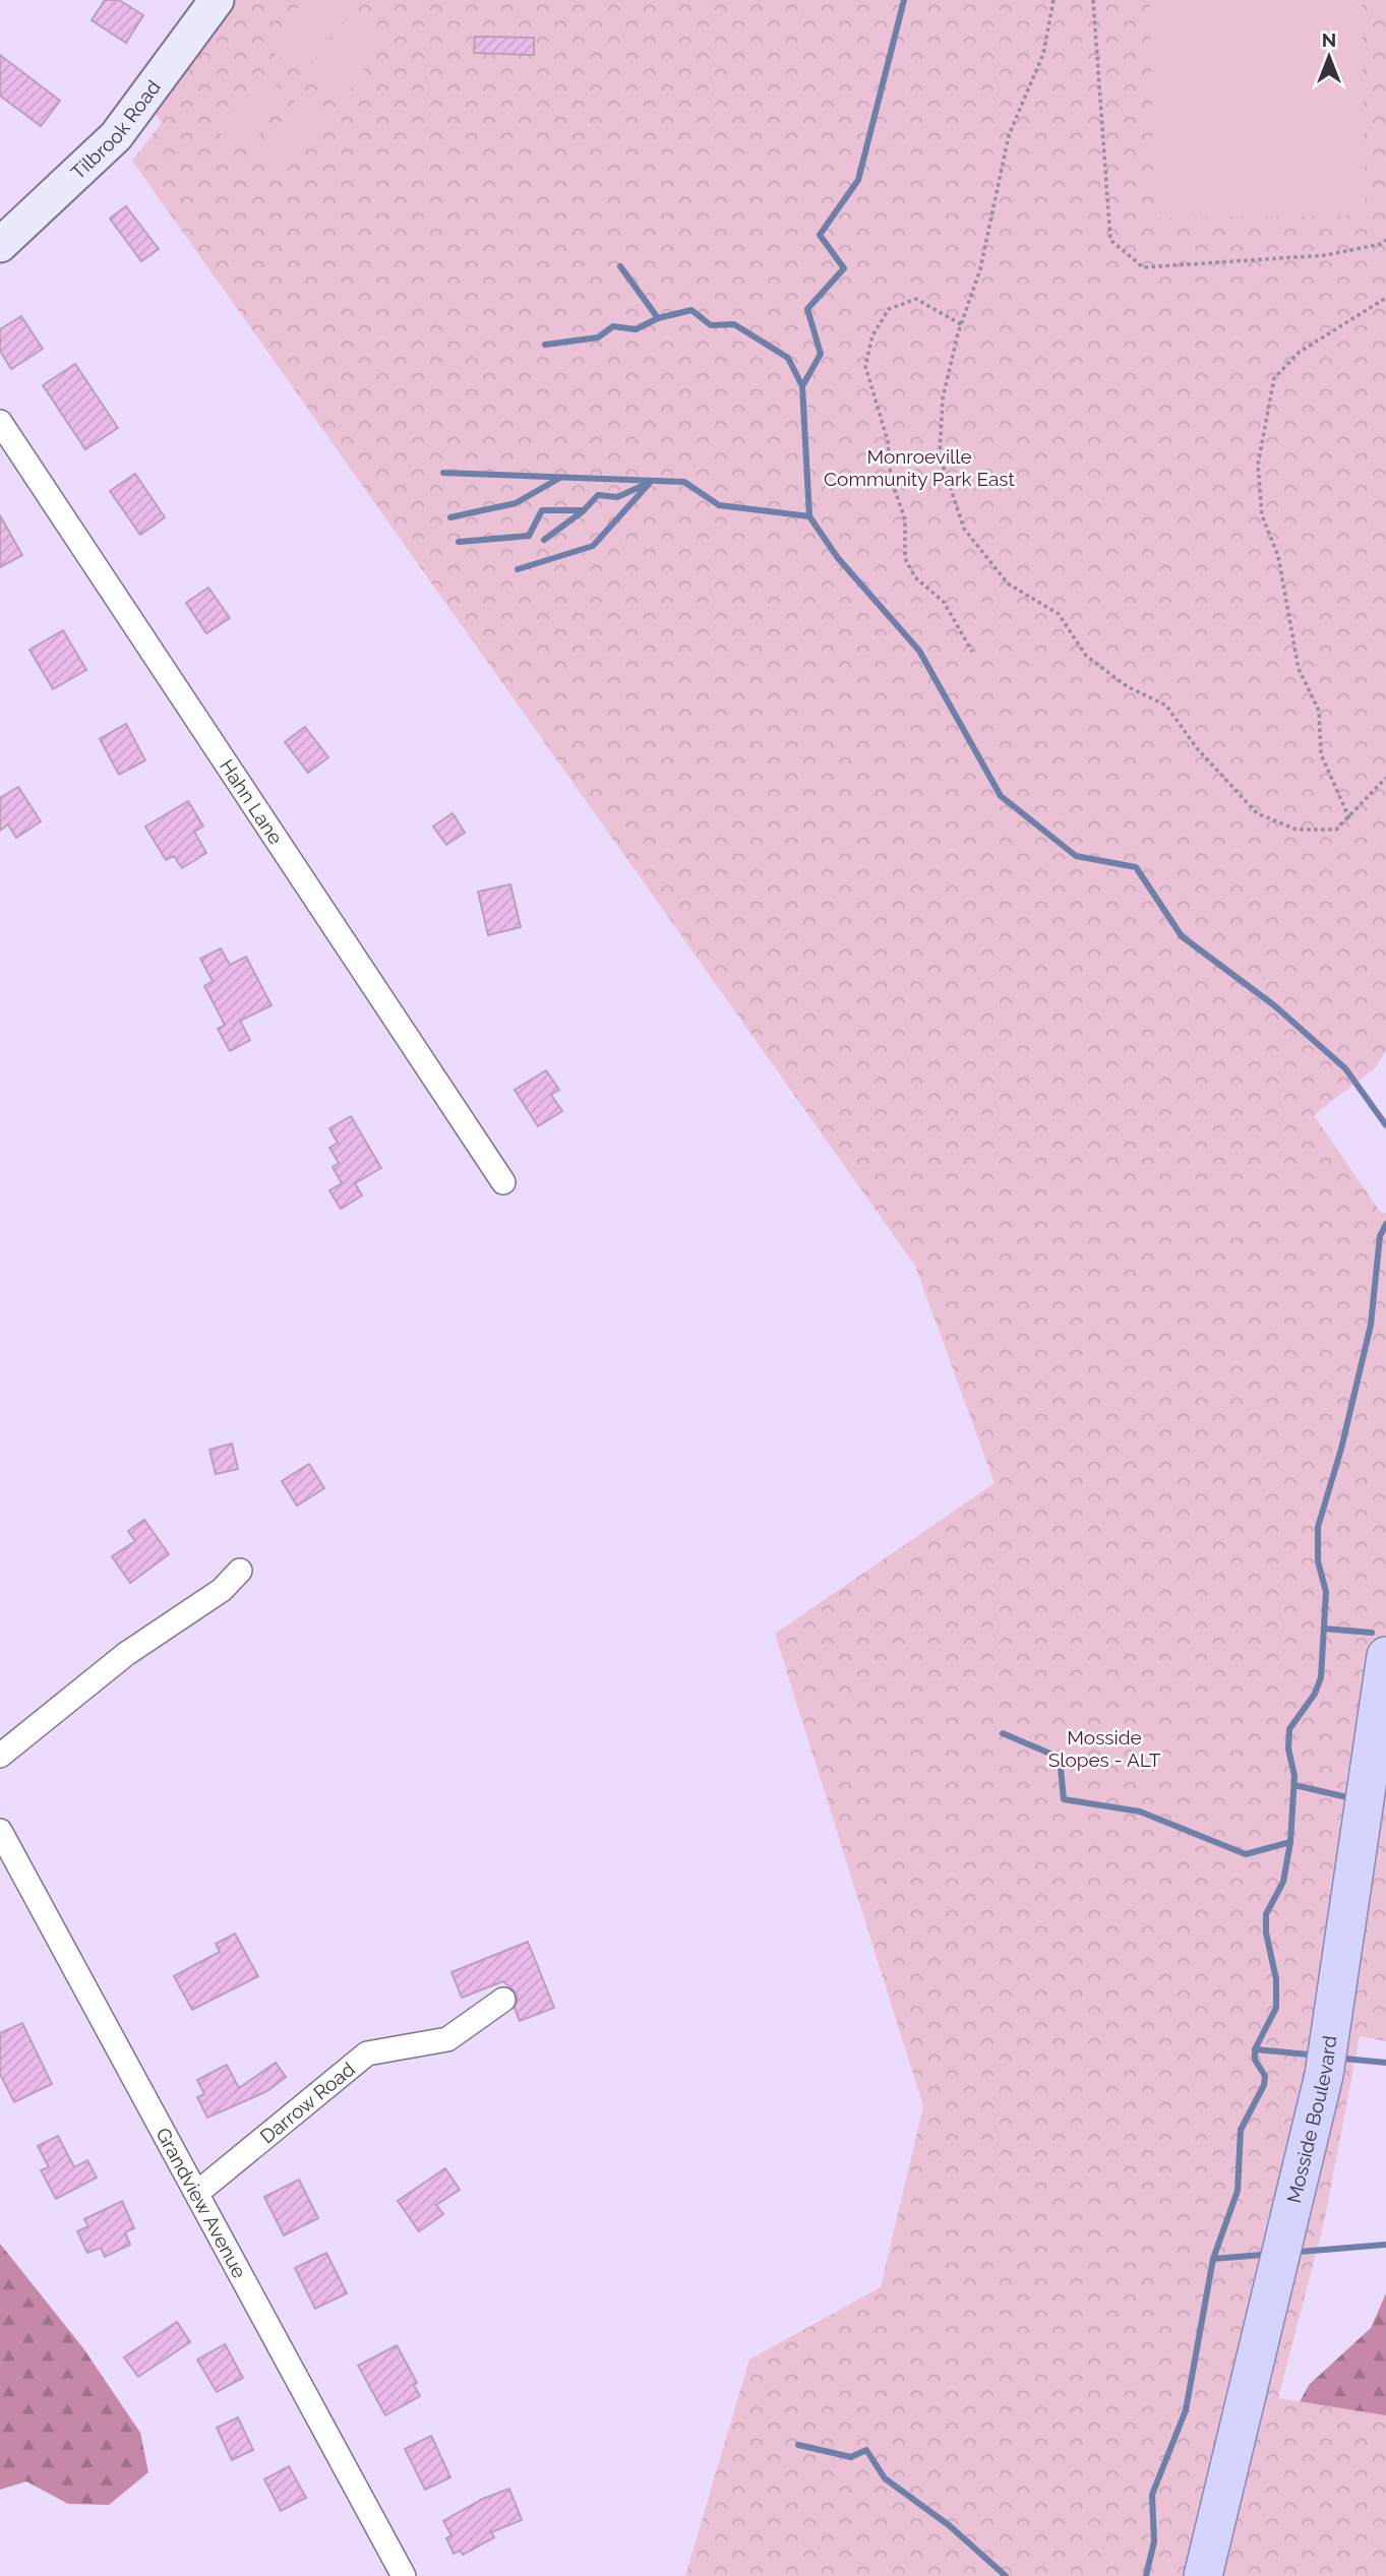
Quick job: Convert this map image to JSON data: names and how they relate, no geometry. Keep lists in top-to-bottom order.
{
  "streets": {
    "main road": ["Mosside Boulevard"],
    "street": [
      "Tilbrook Road",
      "Hahn Lane",
      "Darrow Road",
      "Grandview Avenue"
    ]
  },
  "crossings": [
    ["Darrow Road", "Grandview Avenue"]
  ],
  "parks": ["Monroeville Community Park East", "Mosside Slopes - ALT"],
  "north": "top"
}
